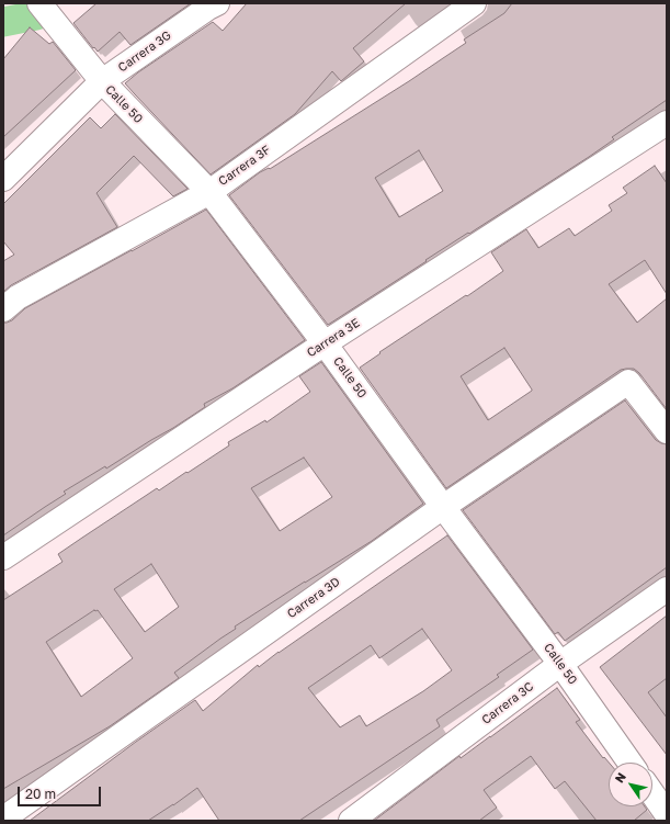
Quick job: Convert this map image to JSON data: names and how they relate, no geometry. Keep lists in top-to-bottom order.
{
  "streets": {
    "street": [
      "Carrera 3G",
      "Calle 50",
      "Carrera 3F",
      "Carrera 3E",
      "Carrera 3D",
      "Carrera 3C"
    ]
  },
  "crossings": [
    ["Carrera 3G", "Calle 50"],
    ["Calle 50", "Carrera 3F"],
    ["Calle 50", "Carrera 3E"],
    ["Calle 50", "Carrera 3D"],
    ["Calle 50", "Carrera 3C"]
  ],
  "scale_bar": "20 m",
  "north": "top left"
}
